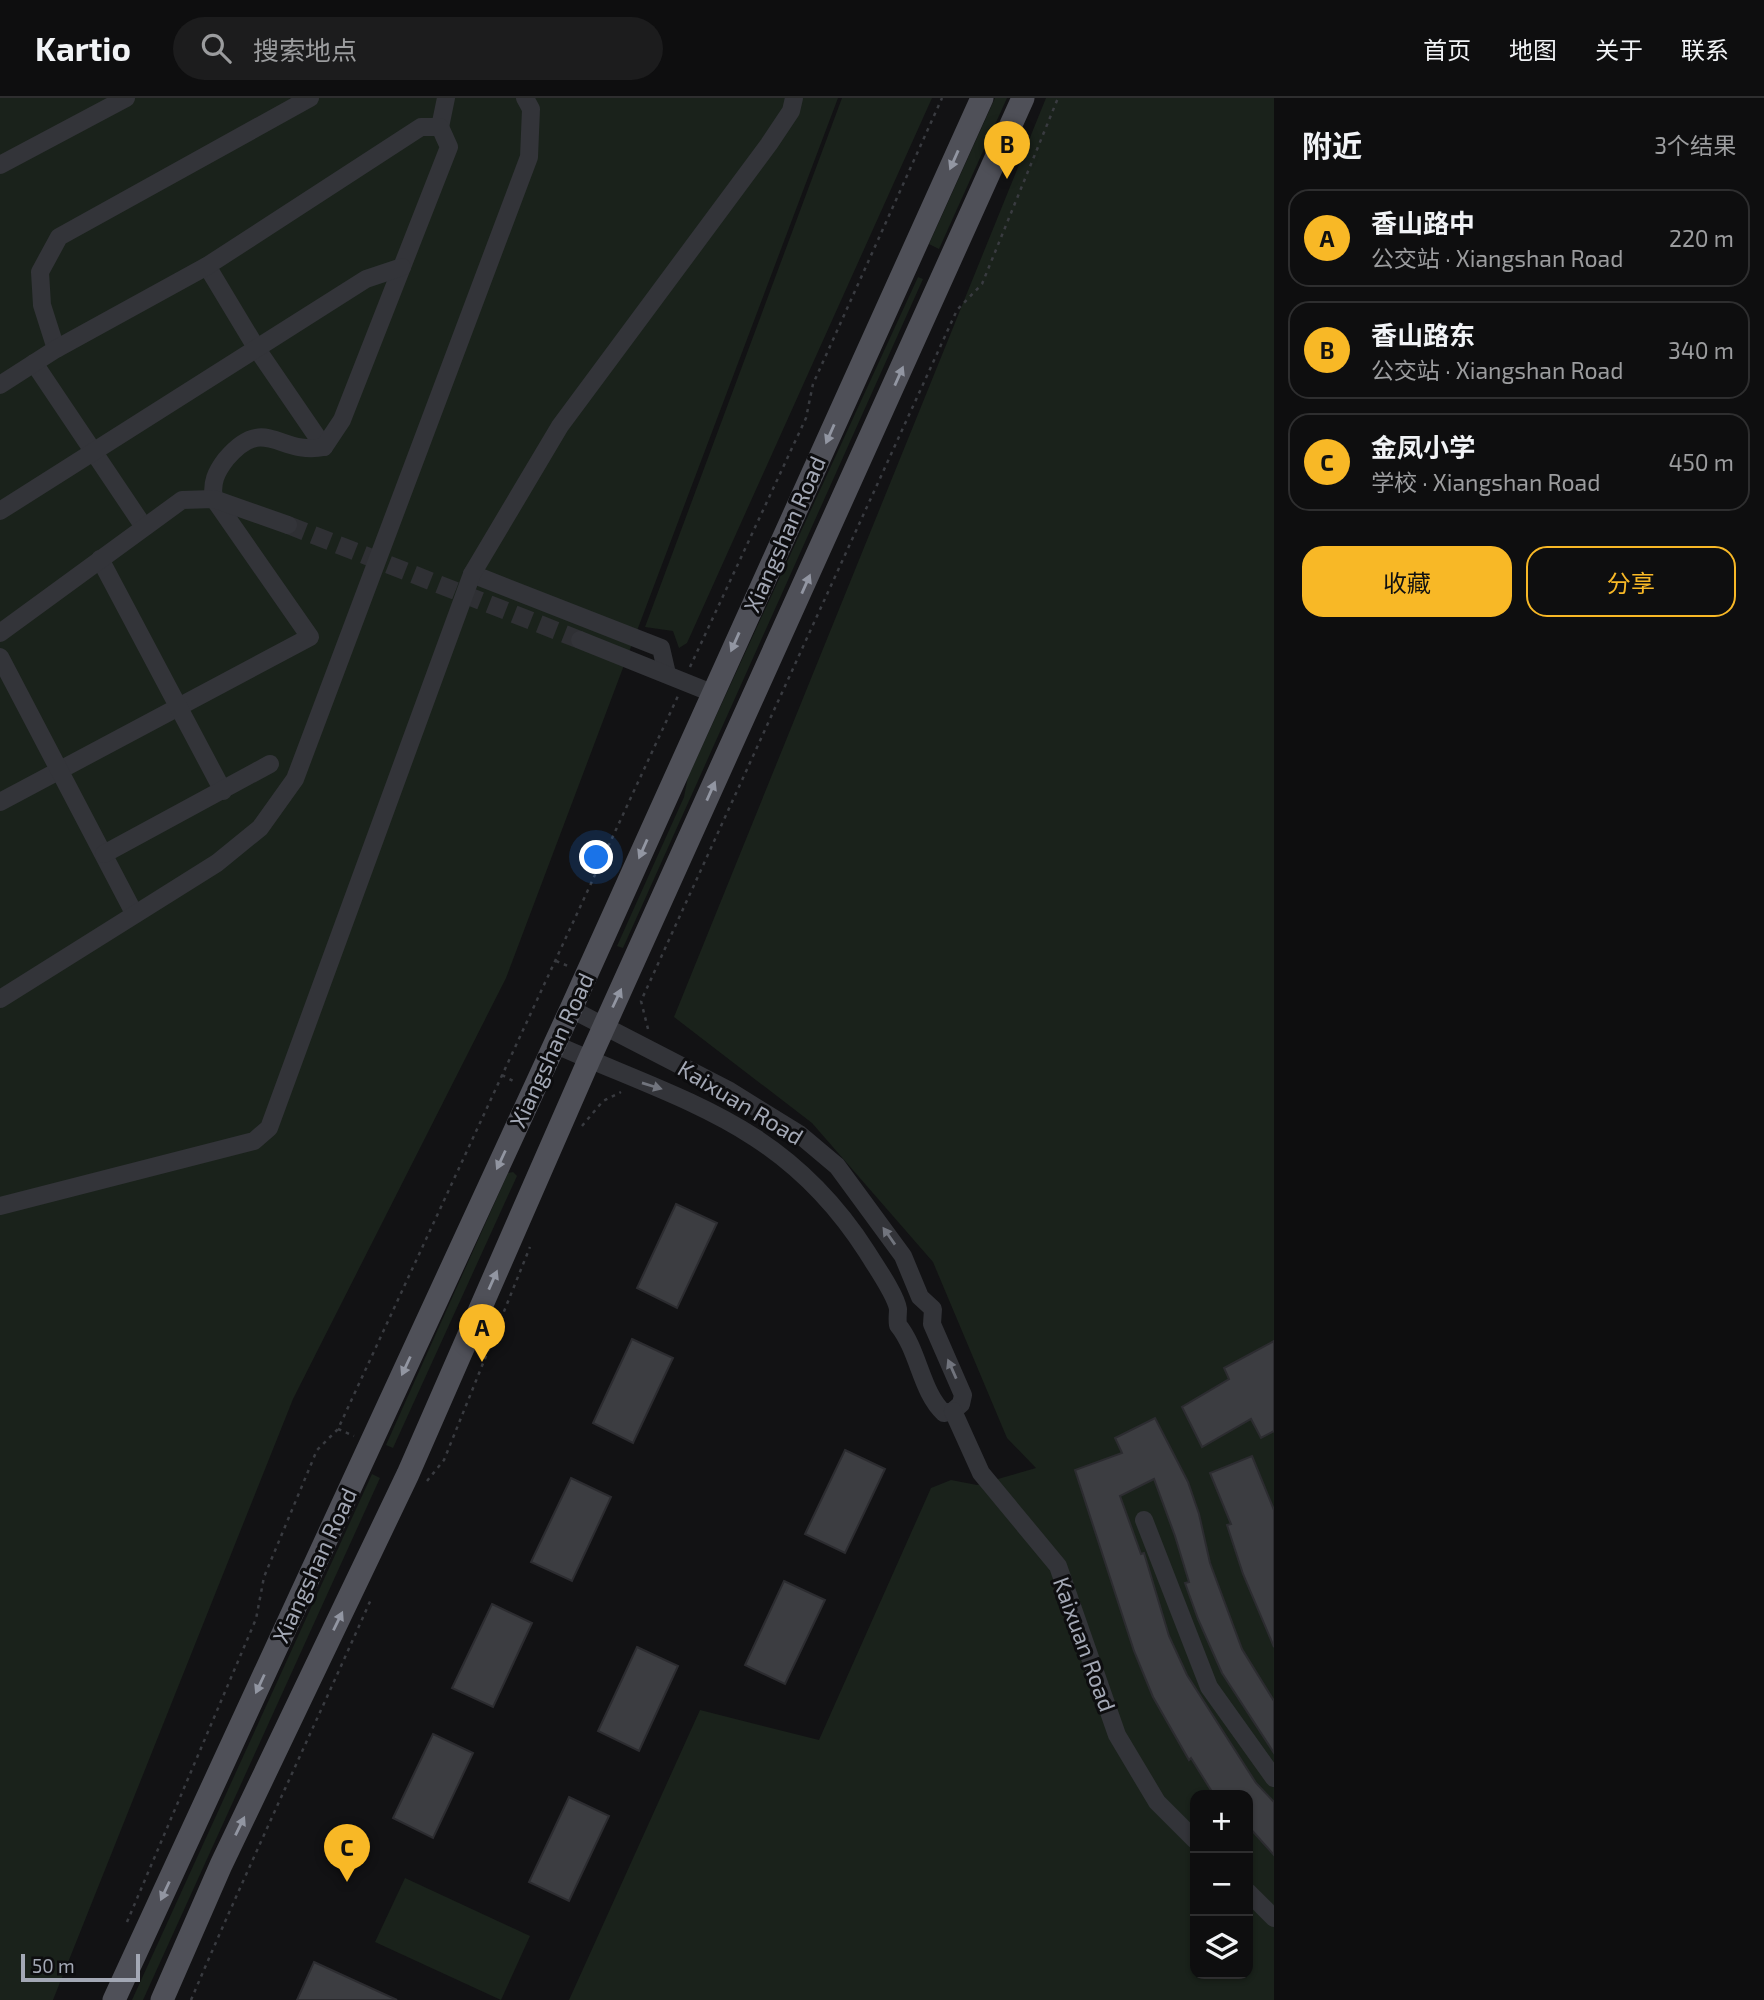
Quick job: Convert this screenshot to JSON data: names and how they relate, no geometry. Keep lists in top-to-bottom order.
{
  "streets": {
    "main road": ["Xiangshan Road"],
    "street": ["Kaixuan Road"]
  },
  "crossings": [
    ["Xiangshan Road", "Kaixuan Road"]
  ],
  "scale_bar": "50 m",
  "page": {
    "header": "Kartio",
    "search": "搜索地点",
    "nav": [
      "首页",
      "地图",
      "关于",
      "联系"
    ],
    "heading": ["附近", "3个结果"],
    "pins": ["B", "A", "C"],
    "list": [
      {
        "mark": "A",
        "name": "香山路中",
        "note": "公交站 · Xiangshan Road",
        "value": "220 m"
      },
      {
        "mark": "B",
        "name": "香山路东",
        "note": "公交站 · Xiangshan Road",
        "value": "340 m"
      },
      {
        "mark": "C",
        "name": "金凤小学",
        "note": "学校 · Xiangshan Road",
        "value": "450 m"
      }
    ],
    "buttons": ["收藏", "分享"],
    "map_buttons": ["+", "−"],
    "scale": "50 m"
  }
}
